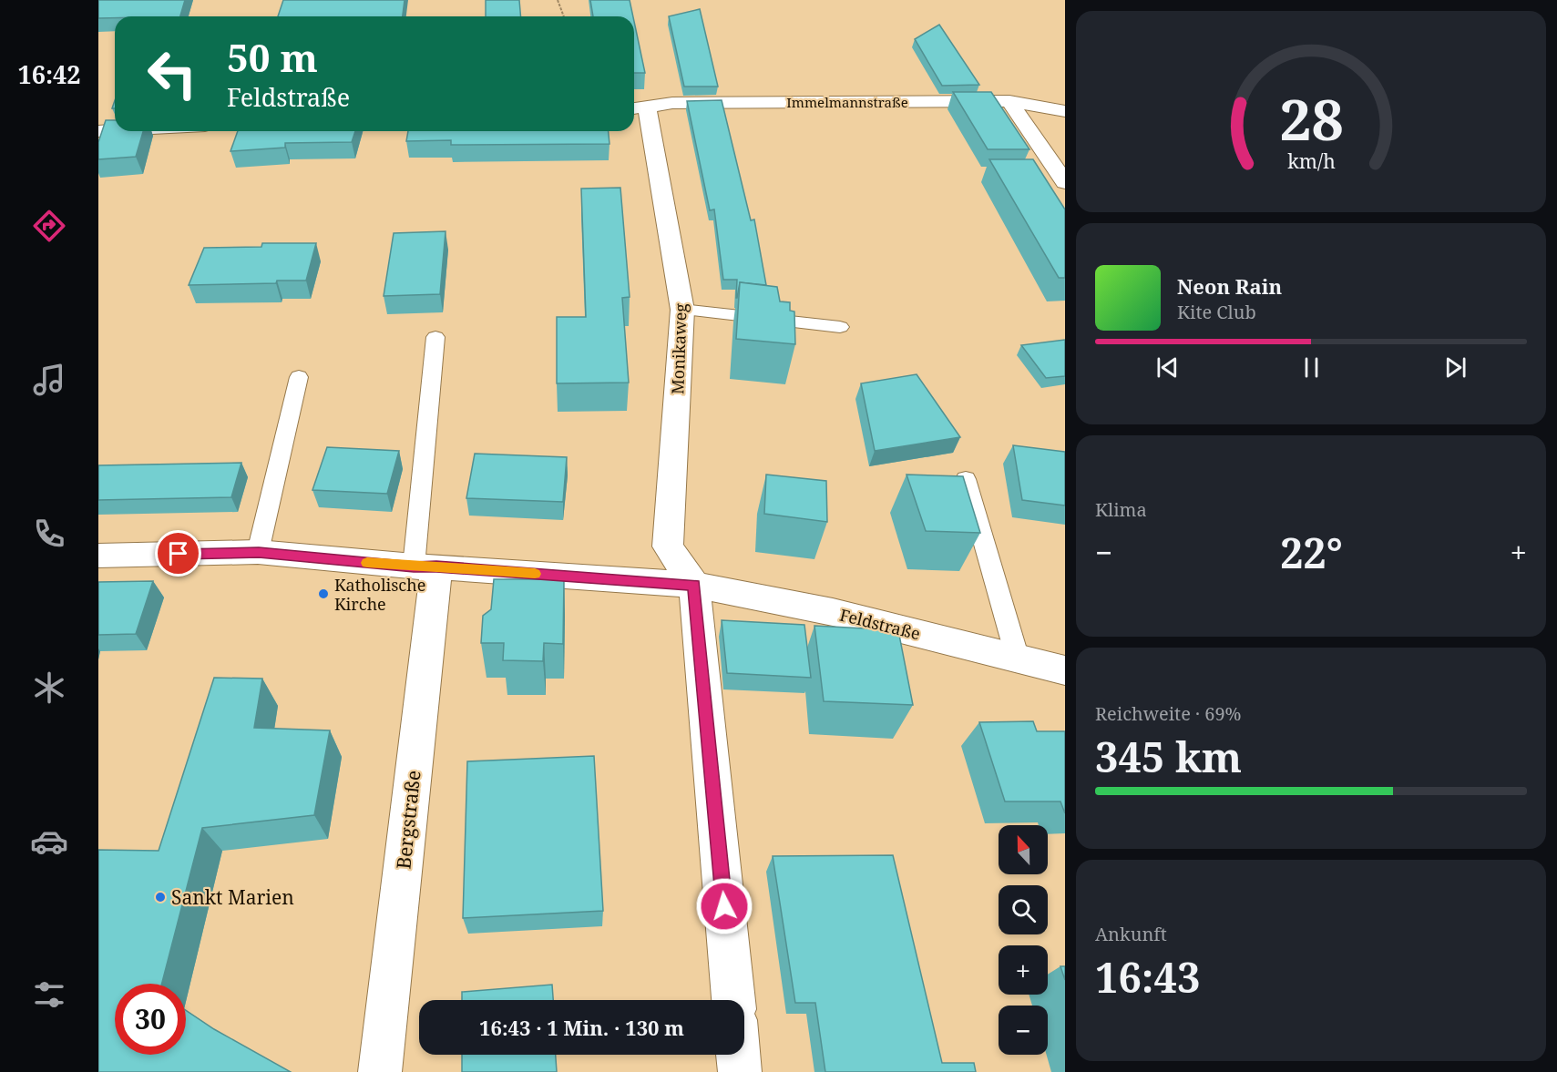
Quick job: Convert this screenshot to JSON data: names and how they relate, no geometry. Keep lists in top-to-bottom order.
{
  "streets": {
    "street": [
      "Immelmannstraße",
      "Monikaweg",
      "Feldstraße",
      "Bergstraße"
    ]
  },
  "crossings": [
    ["Immelmannstraße", "Monikaweg"],
    ["Monikaweg", "Feldstraße"],
    ["Feldstraße", "Bergstraße"]
  ],
  "places": ["Katholische Kirche", "Sankt Marien"],
  "north": "top",
  "page": {
    "tabs": "16:42",
    "turn": ["50 m", "Feldstraße"],
    "song": ["Neon Rain", "Kite Club"],
    "tile": [
      "Klima",
      ["Reichweite · 69%", "345 km"],
      ["Ankunft", "16:43"]
    ],
    "heat": ["−", "22°", "+"],
    "map_buttons": ["+", "−"],
    "limit": "30",
    "trip": "16:43 · 1 Min. · 130 m",
    "gauge": ["28", "km/h"]
  }
}
